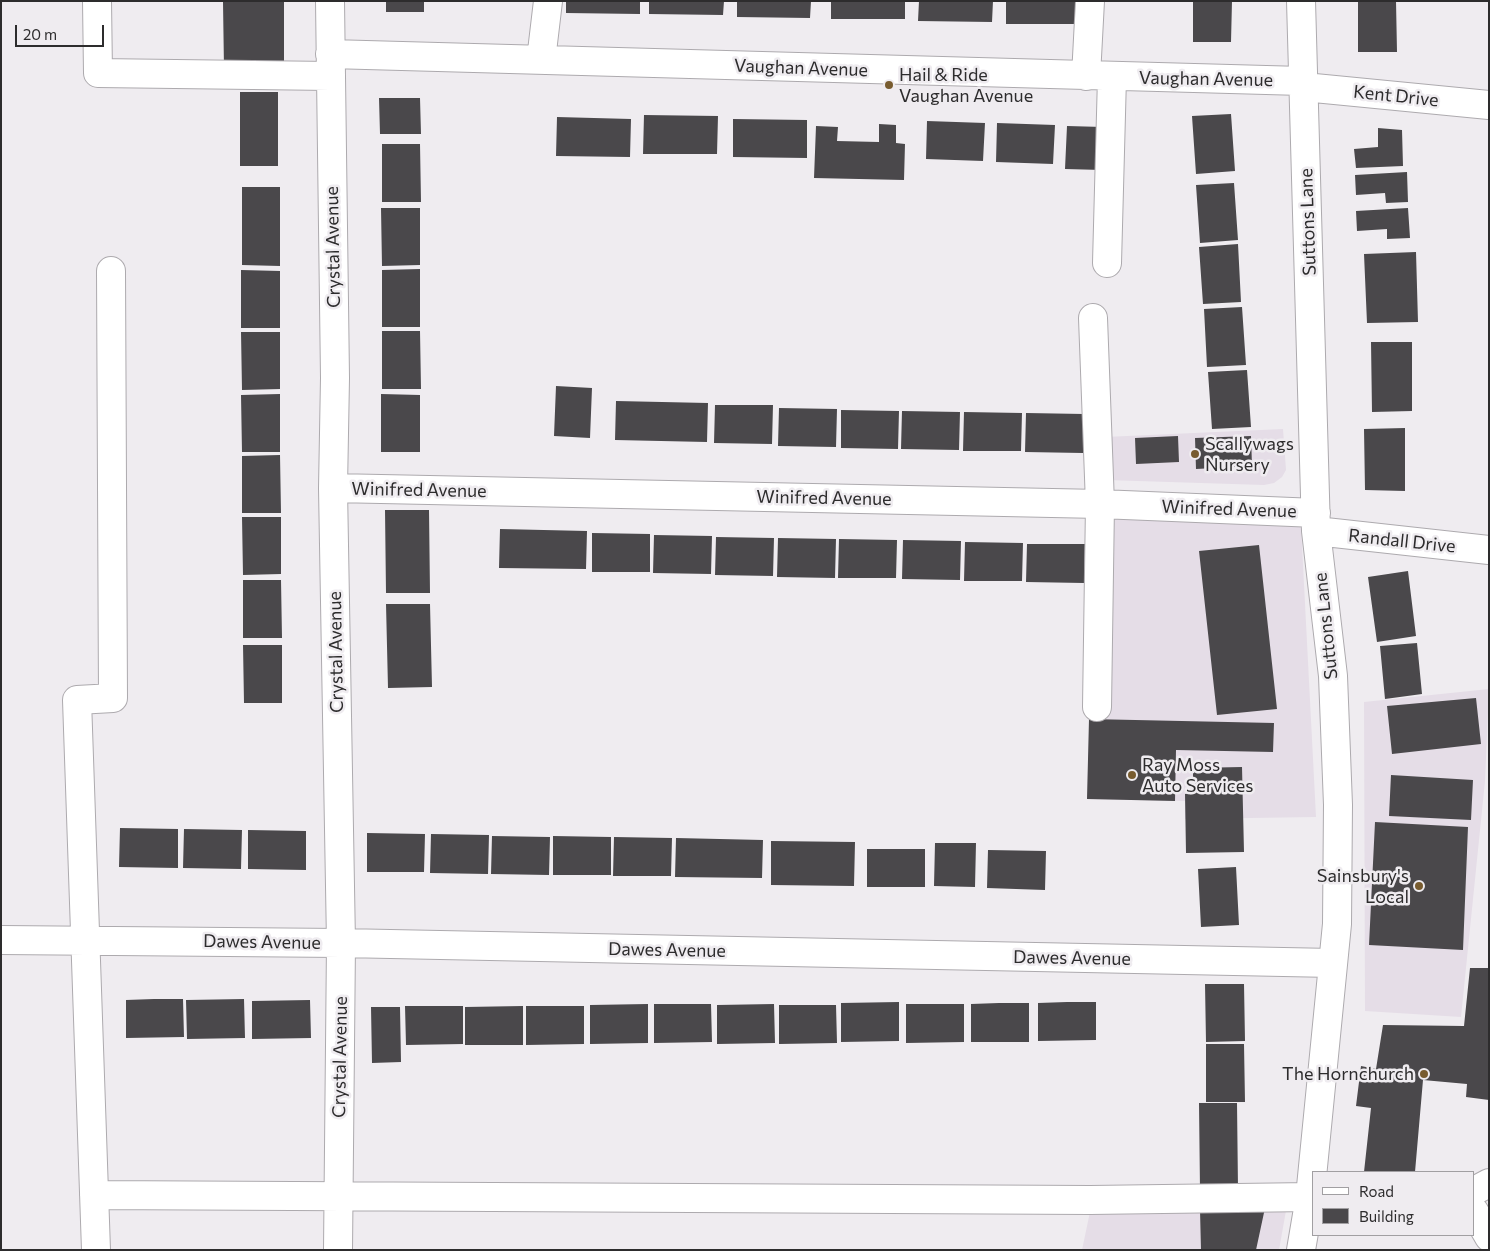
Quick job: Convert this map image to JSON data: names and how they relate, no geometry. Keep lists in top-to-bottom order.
{
  "streets": {
    "street": [
      "Vaughan Avenue",
      "Kent Drive",
      "Suttons Lane",
      "Crystal Avenue",
      "Winifred Avenue",
      "Randall Drive",
      "Dawes Avenue"
    ]
  },
  "crossings": [
    ["Vaughan Avenue", "Kent Drive"],
    ["Vaughan Avenue", "Suttons Lane"],
    ["Vaughan Avenue", "Crystal Avenue"],
    ["Kent Drive", "Suttons Lane"],
    ["Suttons Lane", "Winifred Avenue"],
    ["Suttons Lane", "Randall Drive"],
    ["Suttons Lane", "Dawes Avenue"],
    ["Crystal Avenue", "Winifred Avenue"],
    ["Crystal Avenue", "Dawes Avenue"],
    ["Winifred Avenue", "Randall Drive"]
  ],
  "places": [
    "Hail & Ride Vaughan Avenue",
    "Scallywags Nursery",
    "Ray Moss Auto Services",
    "Sainsbury's Local",
    "The Hornchurch"
  ],
  "legend": ["Road", "Building"],
  "scale_bar": "20 m"
}
